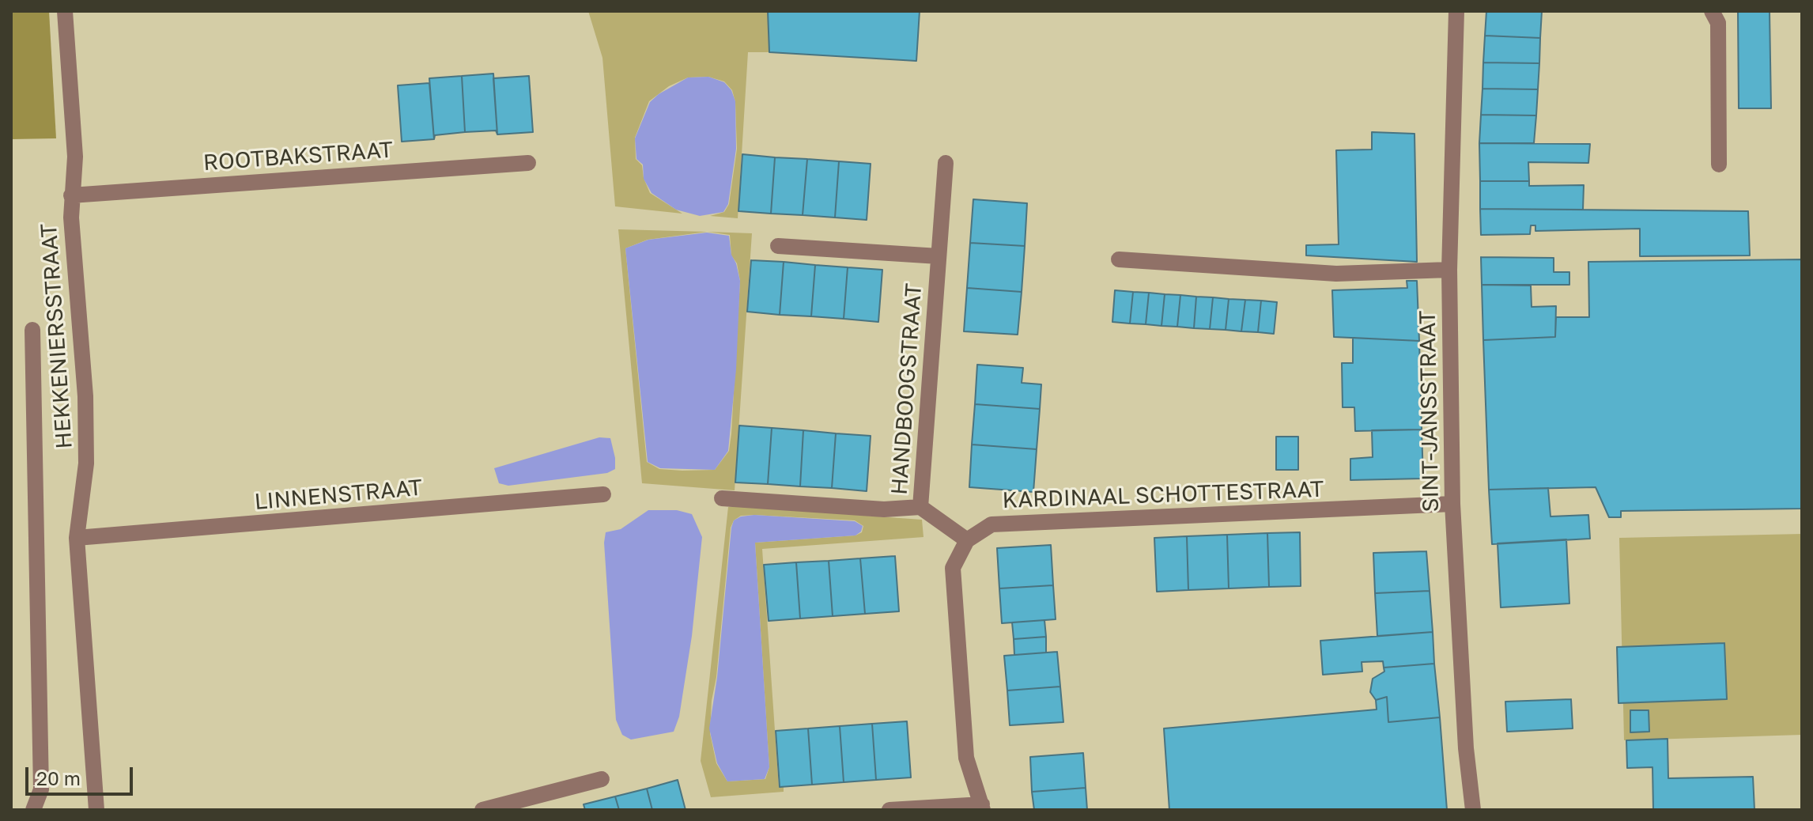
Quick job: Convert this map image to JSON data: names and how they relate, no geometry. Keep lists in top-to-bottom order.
{
  "streets": {
    "street": [
      "ROOTBAKSTRAAT",
      "HEKKENIERSSTRAAT",
      "HANDBOOGSTRAAT",
      "SINT-JANSSTRAAT",
      "LINNENSTRAAT",
      "KARDINAAL SCHOTTESTRAAT"
    ]
  },
  "crossings": [
    ["ROOTBAKSTRAAT", "HEKKENIERSSTRAAT"],
    ["HEKKENIERSSTRAAT", "LINNENSTRAAT"],
    ["HANDBOOGSTRAAT", "KARDINAAL SCHOTTESTRAAT"],
    ["SINT-JANSSTRAAT", "KARDINAAL SCHOTTESTRAAT"]
  ],
  "scale_bar": "20 m"
}
